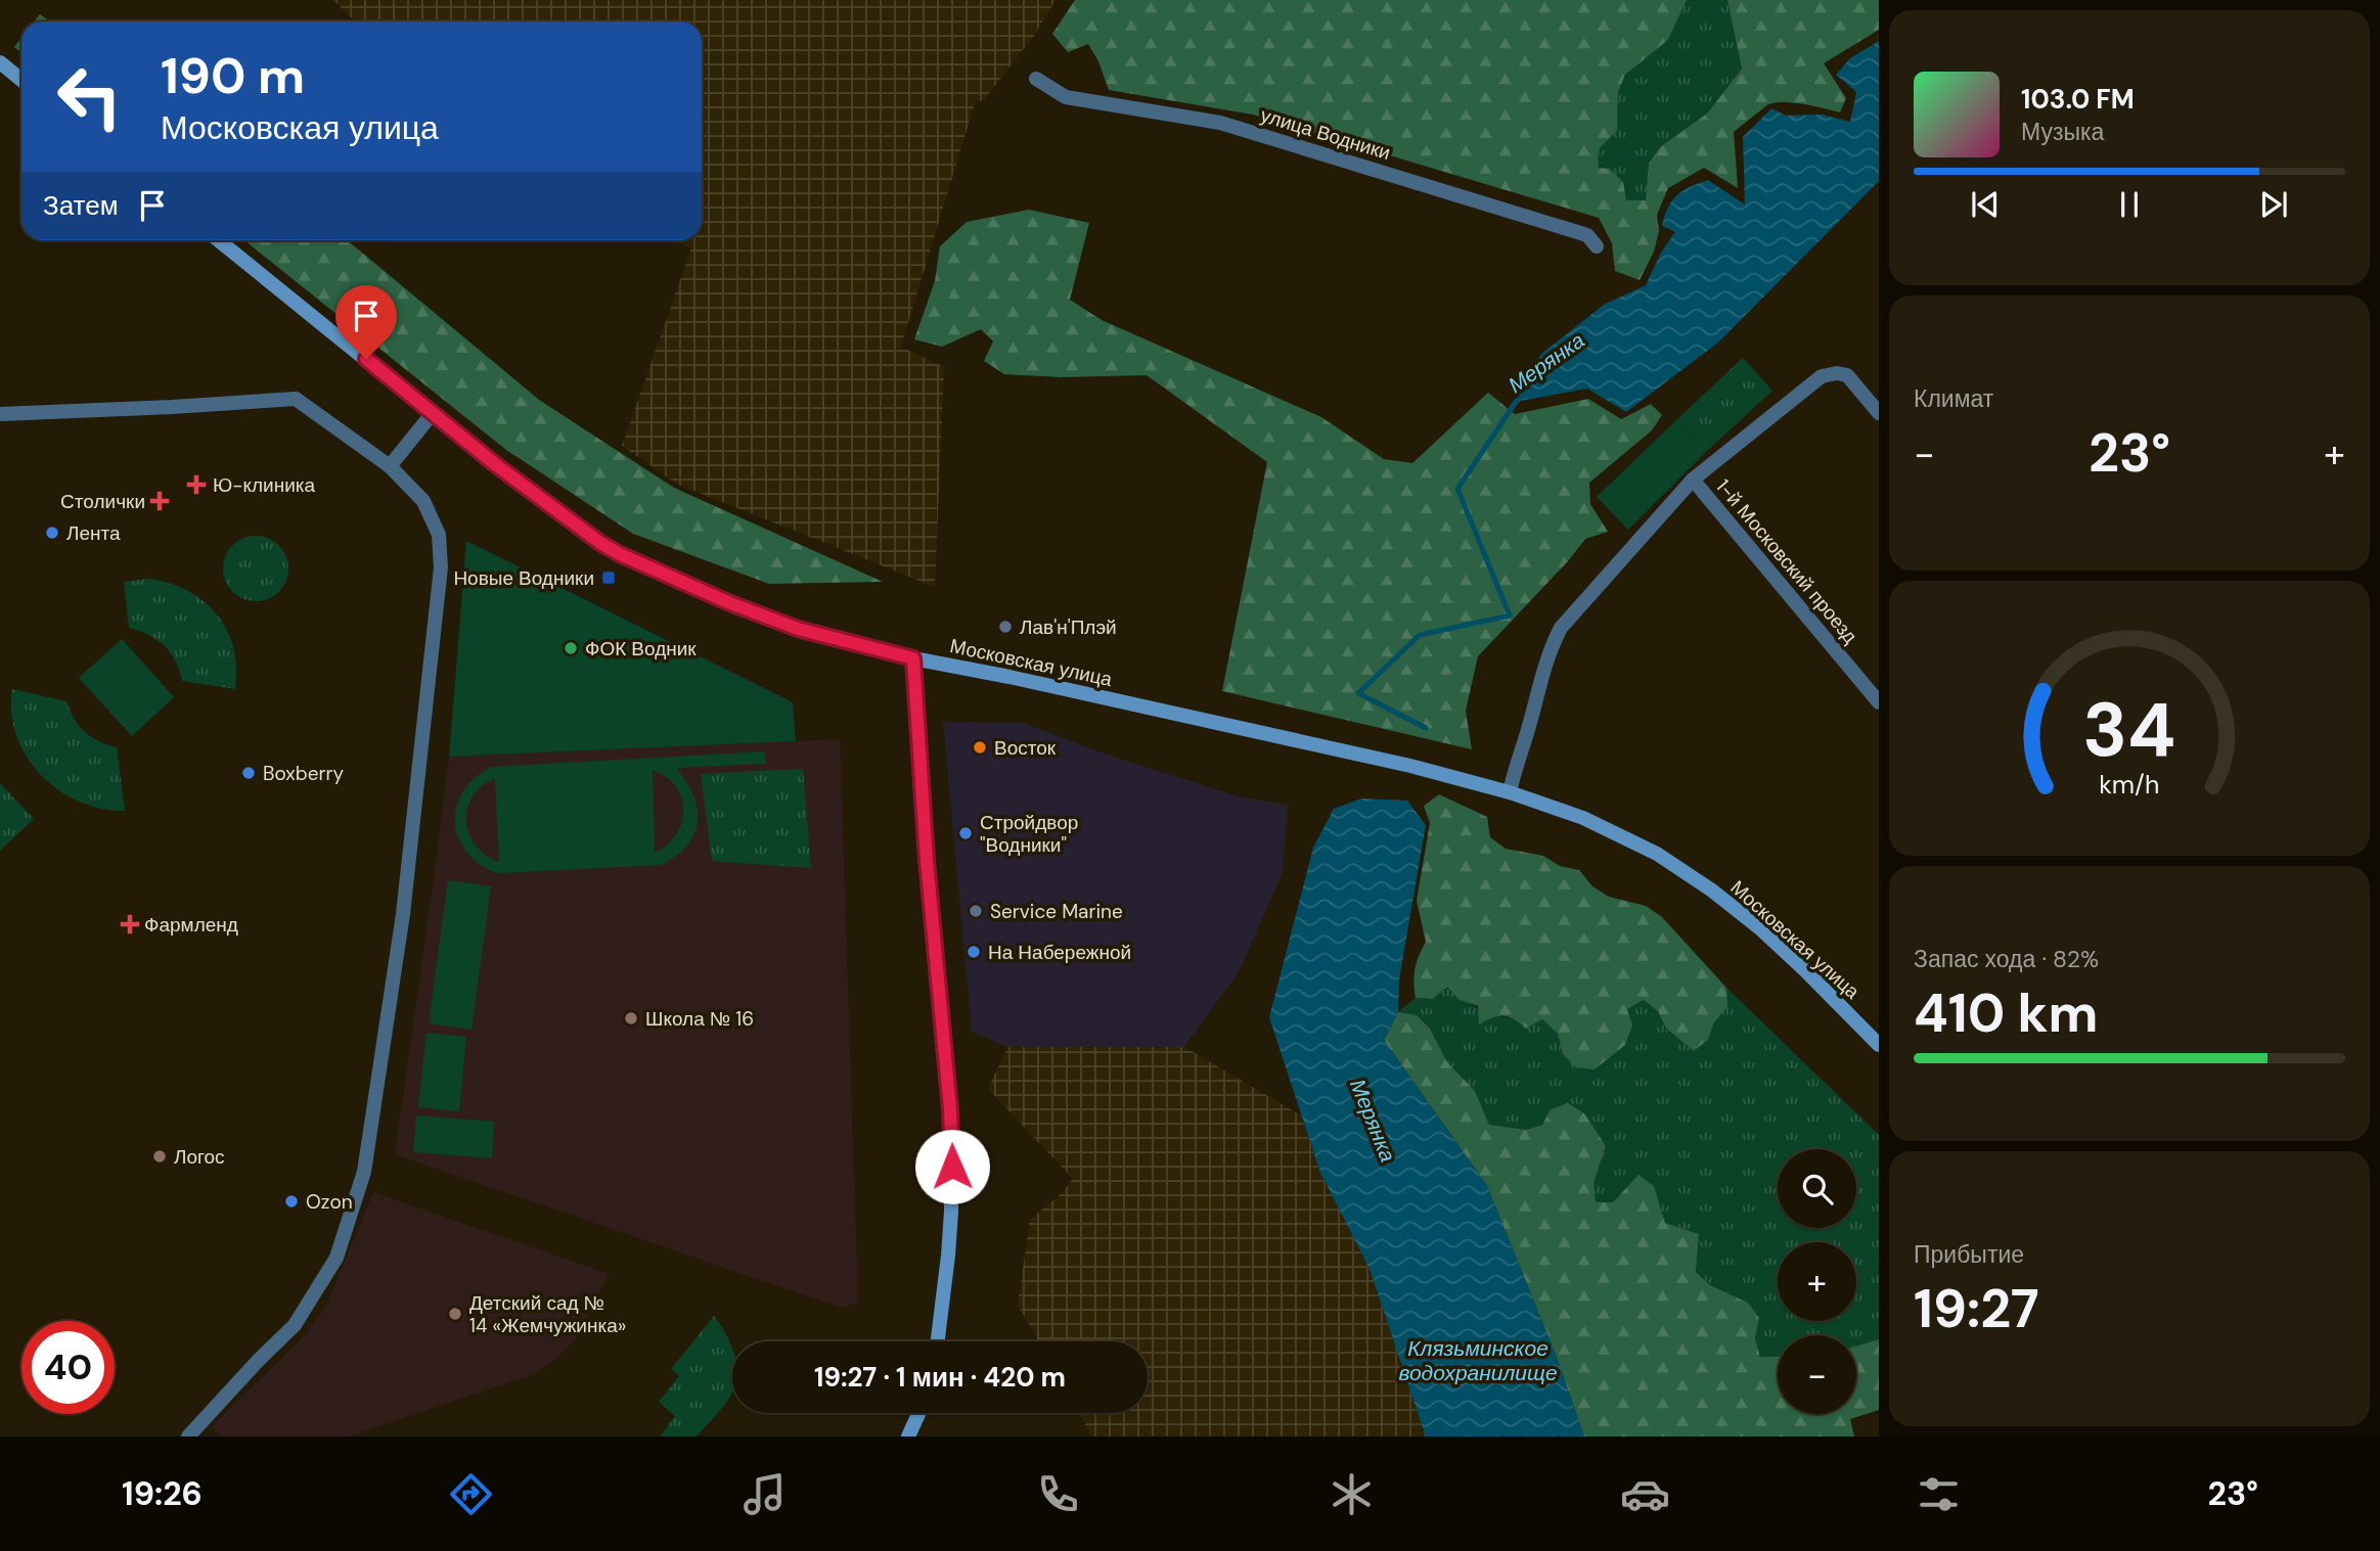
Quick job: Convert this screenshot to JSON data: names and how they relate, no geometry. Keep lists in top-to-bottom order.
{
  "streets": {
    "main road": ["Московская улица"],
    "street": ["улица Водники", "1-й Московский проезд"]
  },
  "water": ["Мерянка", "Клязьминское водохранилище"],
  "places": {
    "health": ["Ю-клиника", "Столички", "Фармленд"],
    "other": [
      "Лента",
      "Лав'н'Плэй",
      "ФОК Водник",
      "Восток",
      "Boxberry",
      "Стройдвор \"Водники\"",
      "Service Marine",
      "На Набережной",
      "Школа № 16",
      "Логос",
      "Ozon",
      "Детский сад № 14 «Жемчужинка»"
    ],
    "transit": ["Новые Водники"]
  },
  "page": {
    "turn": ["190 m", "Московская улица"],
    "song": ["103.0 FM", "Музыка"],
    "then": "Затем",
    "tile": [
      "Климат",
      ["Запас хода · 82%", "410 km"],
      ["Прибытие", "19:27"]
    ],
    "heat": ["−", "23°", "+"],
    "map_buttons": ["+", "−"],
    "limit": "40",
    "trip": "19:27 · 1 мин · 420 m",
    "tabs": ["19:26", "23°"],
    "gauge": ["34", "km/h"]
  }
}
